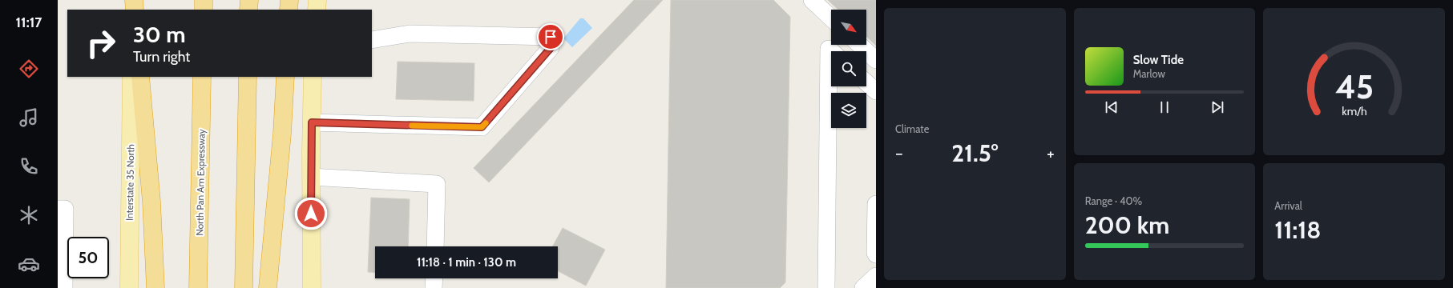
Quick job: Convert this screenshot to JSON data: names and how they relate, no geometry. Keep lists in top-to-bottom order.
{
  "streets": {
    "highway": ["North Pan Am Expressway"],
    "main road": ["Interstate 35 North"]
  },
  "north": "bottom right",
  "page": {
    "tabs": "11:17",
    "tile": [
      "Climate",
      ["Range · 40%", "200 km"],
      ["Arrival", "11:18"]
    ],
    "turn": ["30 m", "Turn right"],
    "song": ["Slow Tide", "Marlow"],
    "heat": ["−", "21.5°", "+"],
    "limit": "50",
    "trip": "11:18 · 1 min · 130 m",
    "gauge": ["45", "km/h"]
  }
}
